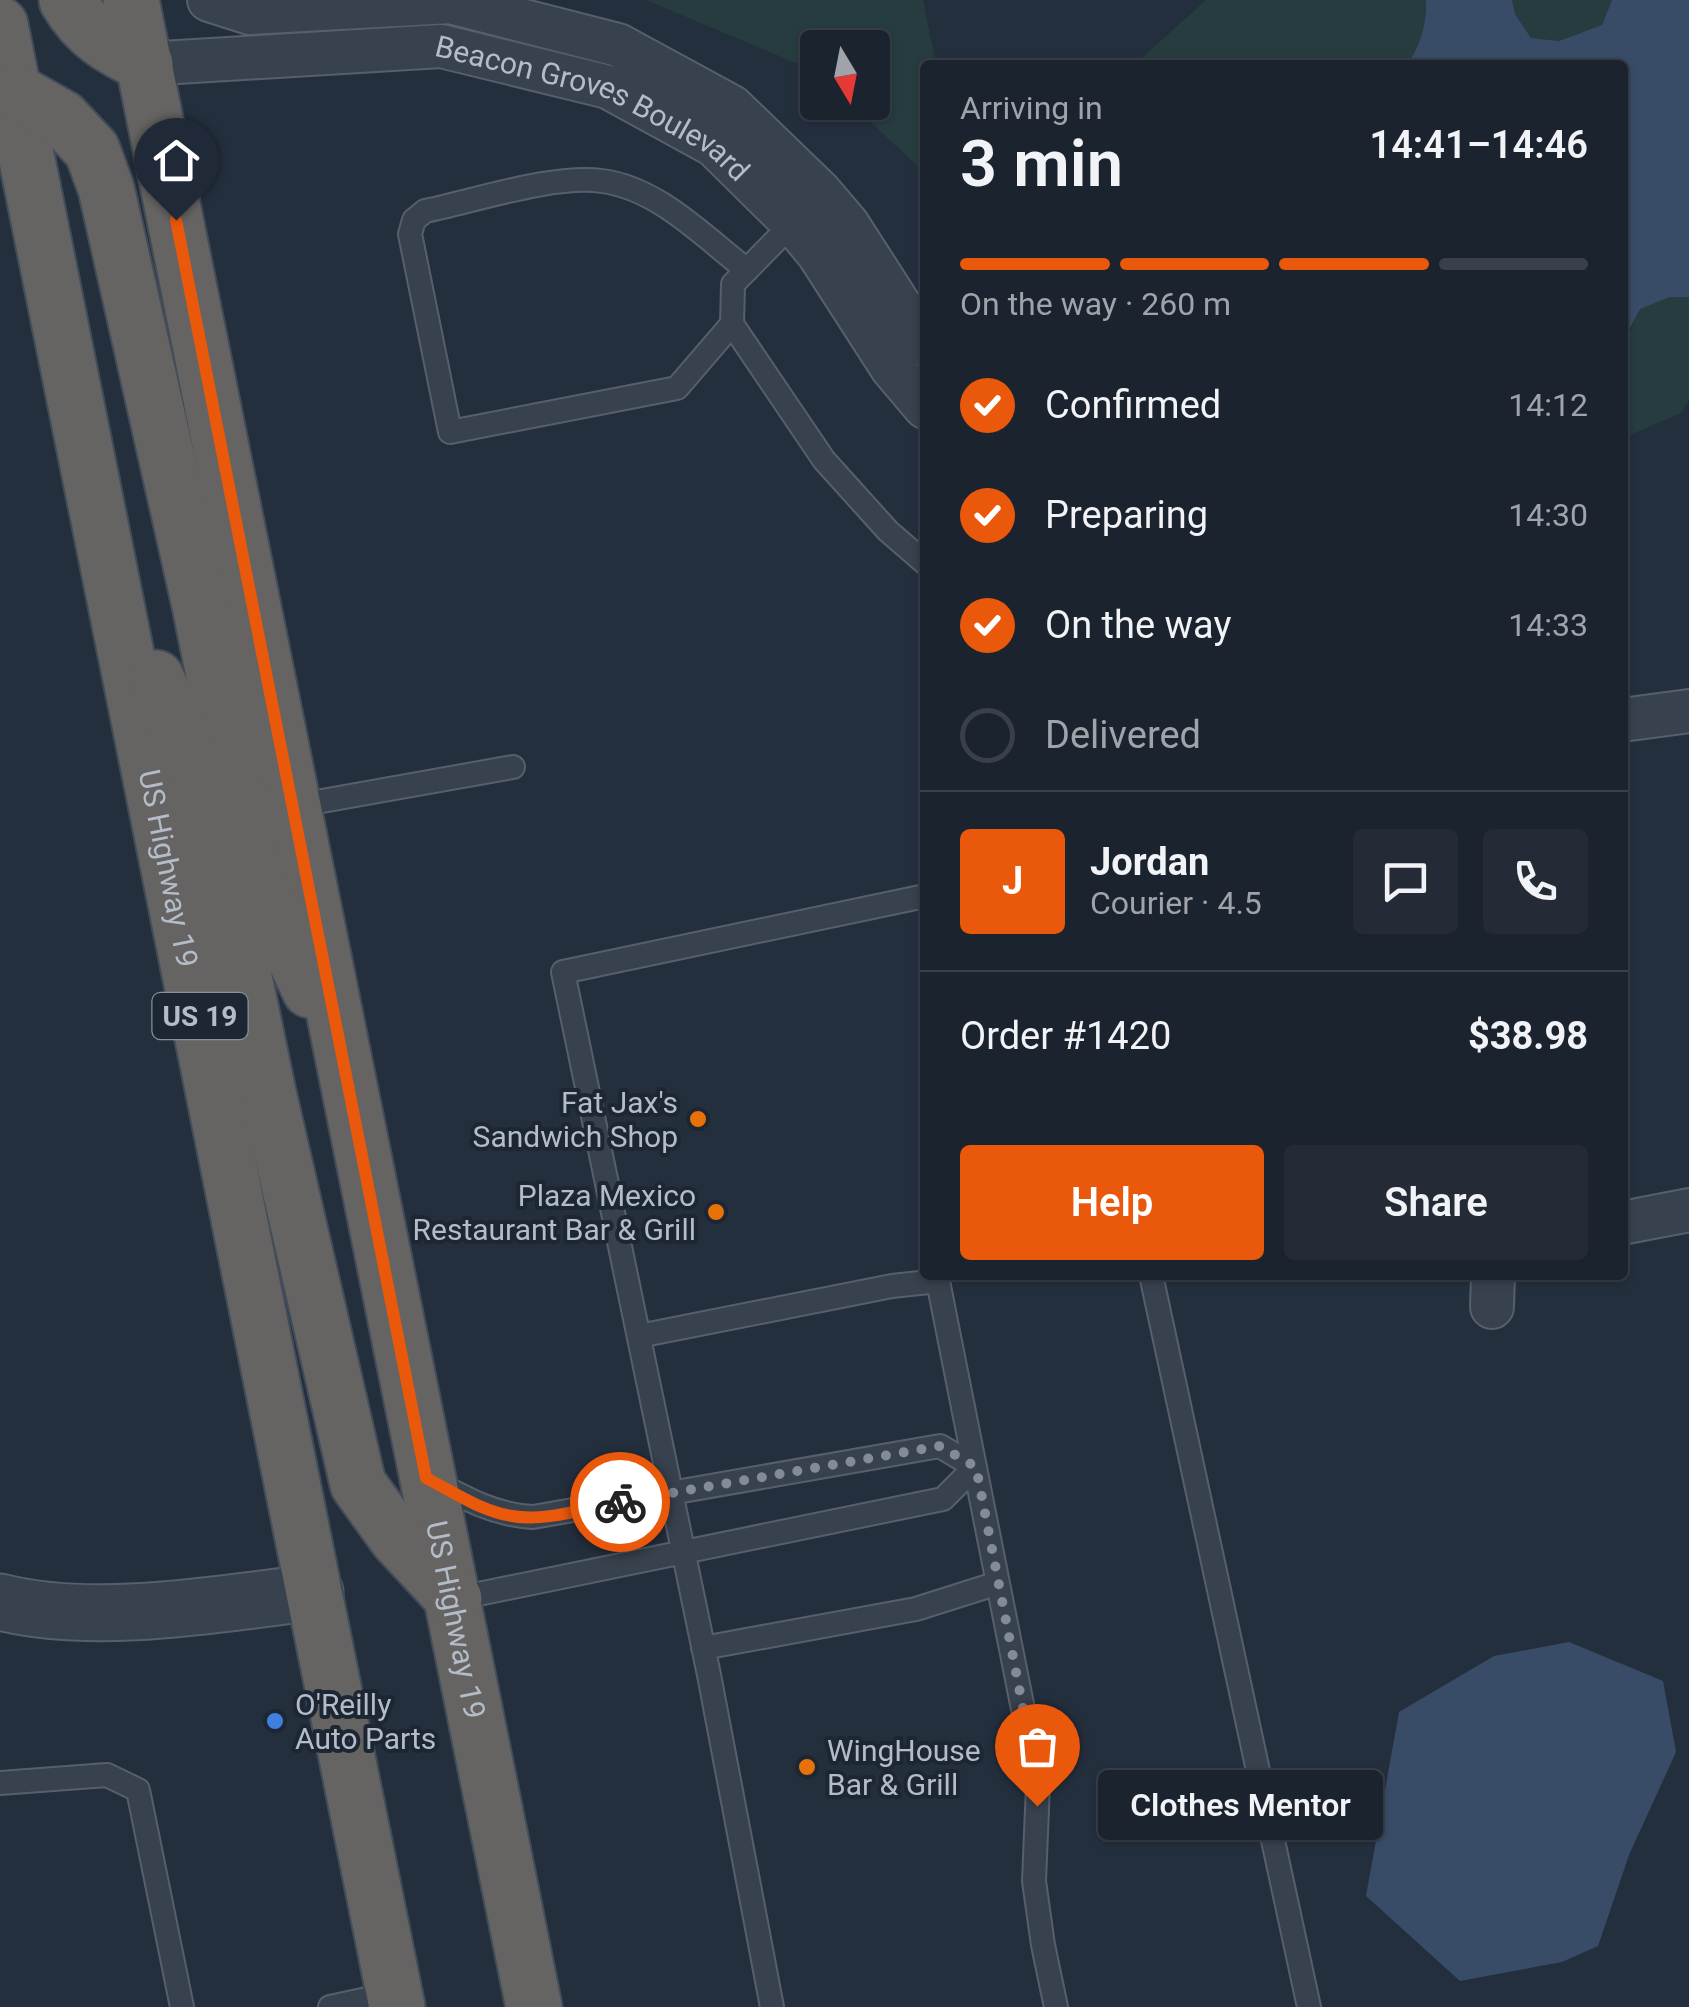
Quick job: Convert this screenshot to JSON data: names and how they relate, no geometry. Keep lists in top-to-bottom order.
{
  "streets": {
    "highway": ["US Highway 19", "US 19"],
    "street": ["Beacon Groves Boulevard"]
  },
  "crossings": [
    ["Beacon Groves Boulevard", "US Highway 19"]
  ],
  "places": [
    "Fat Jax's Sandwich Shop",
    "Plaza Mexico Restaurant Bar & Grill",
    "O'Reilly Auto Parts",
    "WingHouse Bar & Grill",
    "Clothes Mentor"
  ],
  "north": "bottom",
  "page": {
    "heading": ["3 min", "Arriving in", "14:41–14:46"],
    "panel": [
      "Jordan",
      "Courier · 4.5",
      "Order #1420",
      "$38.98"
    ],
    "bar": "On the way · 260 m",
    "list": [
      ["Confirmed", "14:12"],
      ["Preparing", "14:30"],
      ["On the way", "14:33"],
      "Delivered"
    ],
    "round": "J",
    "buttons": ["Help", "Share"],
    "bubble": "Clothes Mentor"
  }
}
